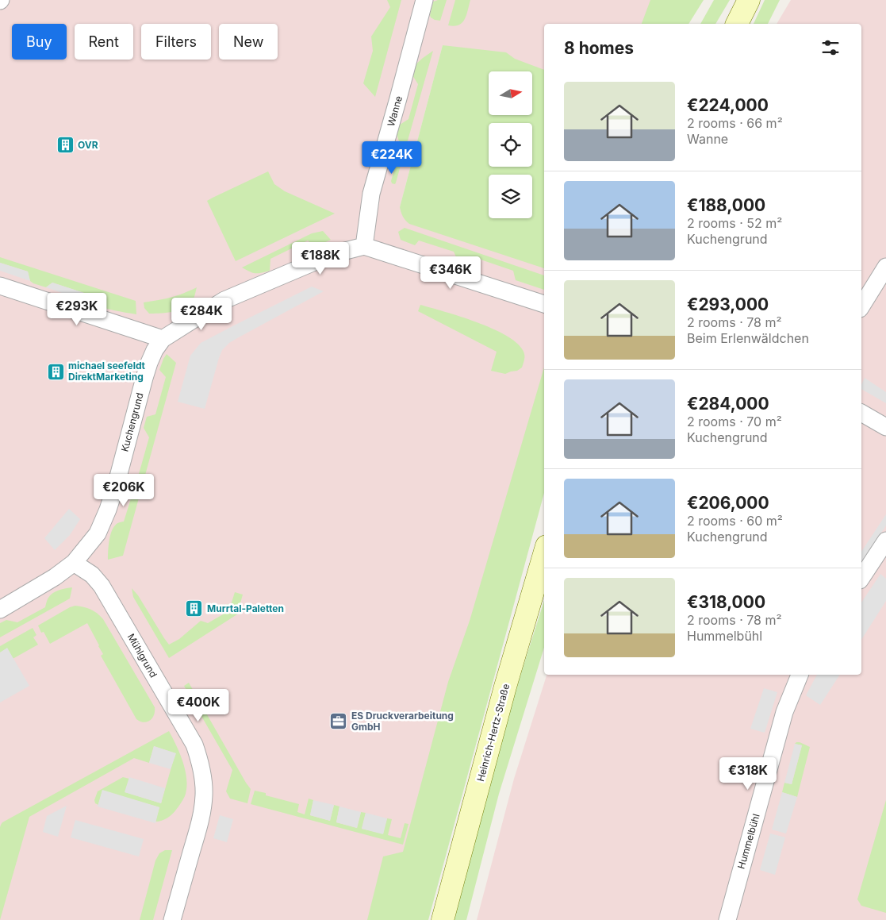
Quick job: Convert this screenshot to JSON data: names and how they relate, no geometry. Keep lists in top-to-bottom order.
{
  "streets": {
    "main road": ["Heinrich-Hertz-Straße"],
    "street": [
      "Wanne",
      "Kuchengrund",
      "Mühlgrund",
      "Hummelbühl"
    ]
  },
  "crossings": [
    ["Wanne", "Kuchengrund"],
    ["Kuchengrund", "Mühlgrund"]
  ],
  "places": {
    "building": ["OVR", "michael seefeldt DirektMarketing", "Murrtal-Paletten"],
    "office": ["ES Druckverarbeitung GmbH"]
  },
  "north": "right",
  "page": {
    "chip": [
      "Buy",
      "Rent",
      "Filters",
      "New"
    ],
    "heading": "8 homes",
    "list": [
      {
        "name": "€224,000",
        "note": "2 rooms · 66 m² · Wanne"
      },
      {
        "name": "€188,000",
        "note": "2 rooms · 52 m² · Kuchengrund"
      },
      {
        "name": "€293,000",
        "note": "2 rooms · 78 m² · Beim Erlenwäldchen"
      },
      {
        "name": "€284,000",
        "note": "2 rooms · 70 m² · Kuchengrund"
      },
      {
        "name": "€206,000",
        "note": "2 rooms · 60 m² · Kuchengrund"
      },
      {
        "name": "€318,000",
        "note": "2 rooms · 78 m² · Hummelbühl"
      }
    ],
    "price": [
      "€224K",
      "€188K",
      "€346K",
      "€293K",
      "€284K",
      "€206K",
      "€400K",
      "€318K"
    ]
  }
}
